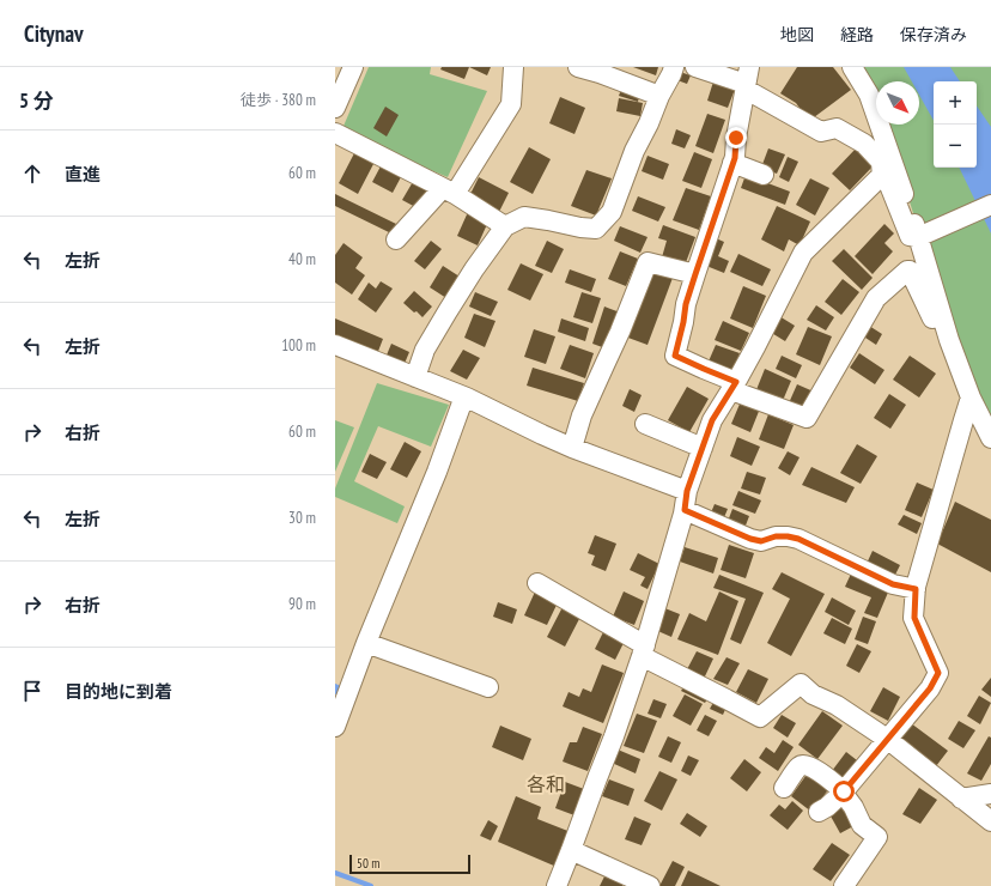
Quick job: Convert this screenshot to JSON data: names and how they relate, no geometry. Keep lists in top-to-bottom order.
{
  "districts": ["各和"],
  "scale_bar": "50 m",
  "north": "bottom right",
  "page": {
    "header": "Citynav",
    "nav": ["地図", "経路", "保存済み"],
    "heading": ["5 分", "徒歩 · 380 m"],
    "map_buttons": ["+", "−"],
    "list": [
      ["直進", "60 m"],
      ["左折", "40 m"],
      ["左折", "100 m"],
      ["右折", "60 m"],
      ["左折", "30 m"],
      ["右折", "90 m"],
      "目的地に到着"
    ],
    "scale": "50 m"
  }
}
